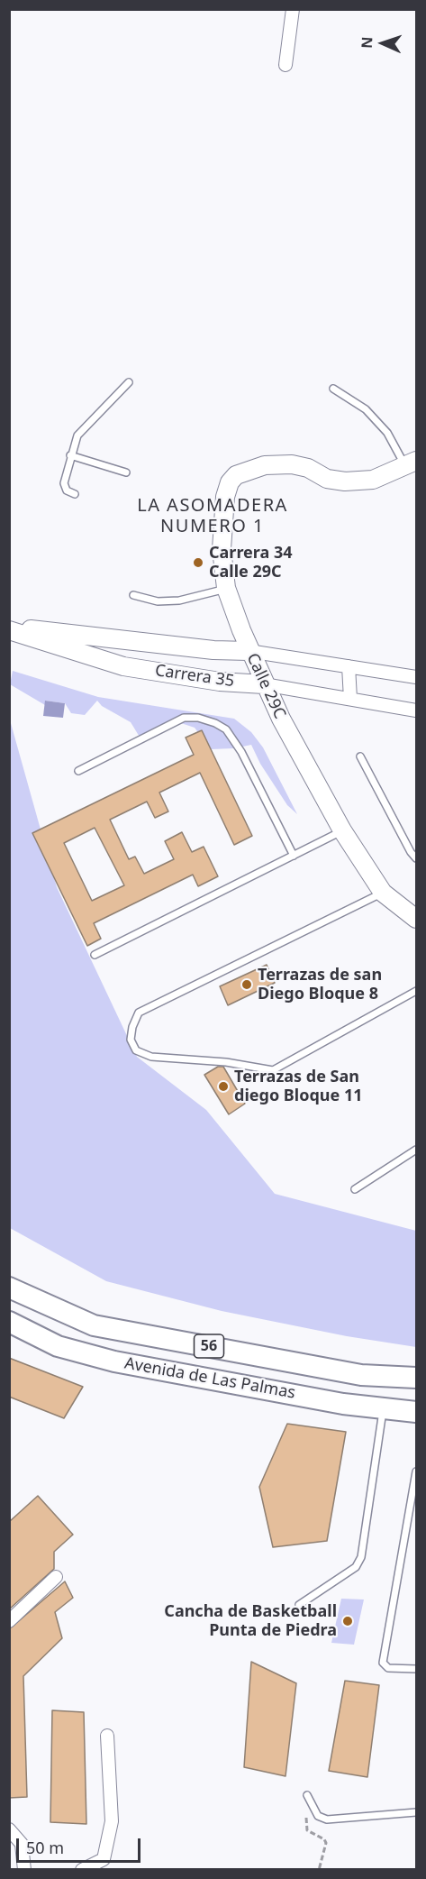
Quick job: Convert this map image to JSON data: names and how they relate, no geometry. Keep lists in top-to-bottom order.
{
  "streets": {
    "main road": ["56", "Avenida de Las Palmas"],
    "street": ["Carrera 35", "Calle 29C"]
  },
  "crossings": [
    ["Carrera 35", "Calle 29C"]
  ],
  "districts": ["LA ASOMADERA NUMERO 1"],
  "places": [
    "Carrera 34 Calle 29C",
    "Terrazas de san Diego Bloque 8",
    "Terrazas de San diego Bloque 11",
    "Cancha de Basketball Punta de Piedra"
  ],
  "scale_bar": "50 m",
  "north": "left"
}
